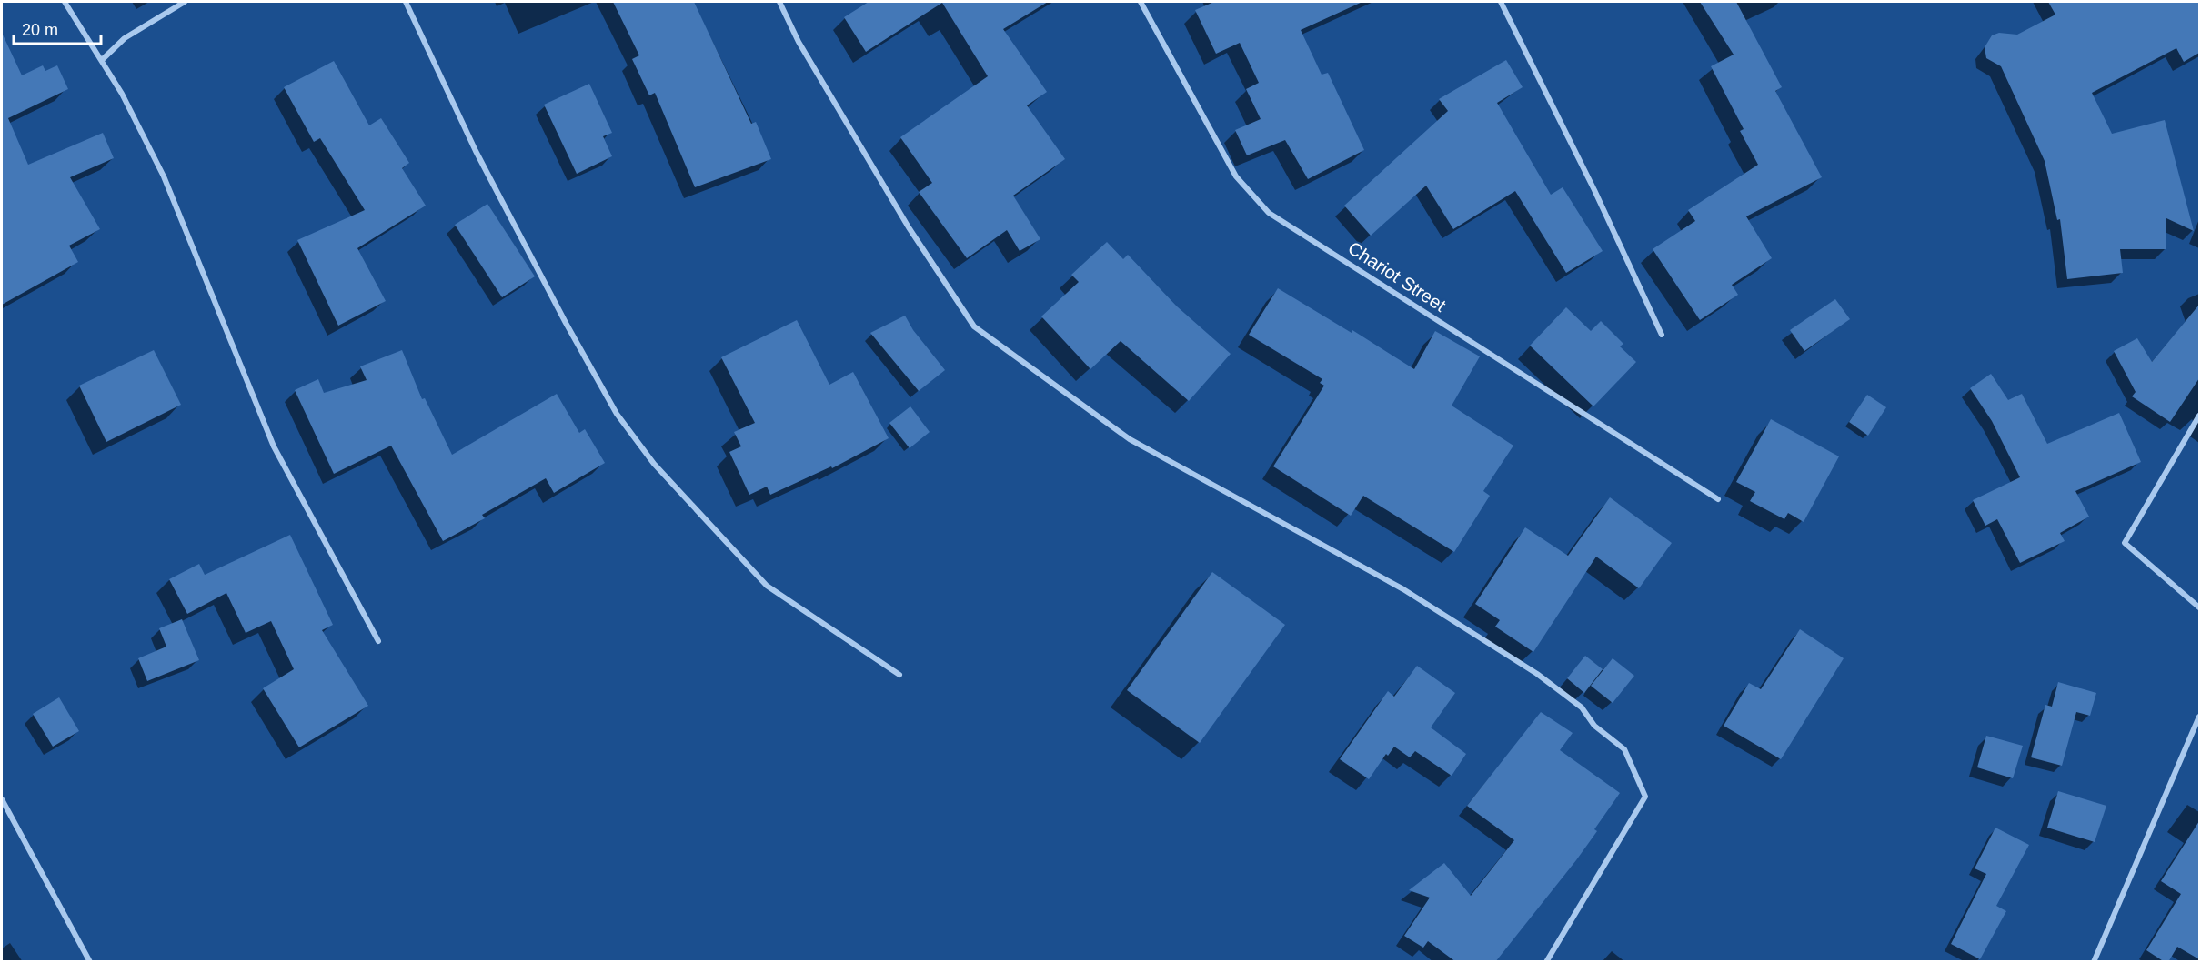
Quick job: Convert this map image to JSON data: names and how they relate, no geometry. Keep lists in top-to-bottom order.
{
  "streets": {
    "street": ["Chariot Street"]
  },
  "scale_bar": "20 m"
}
